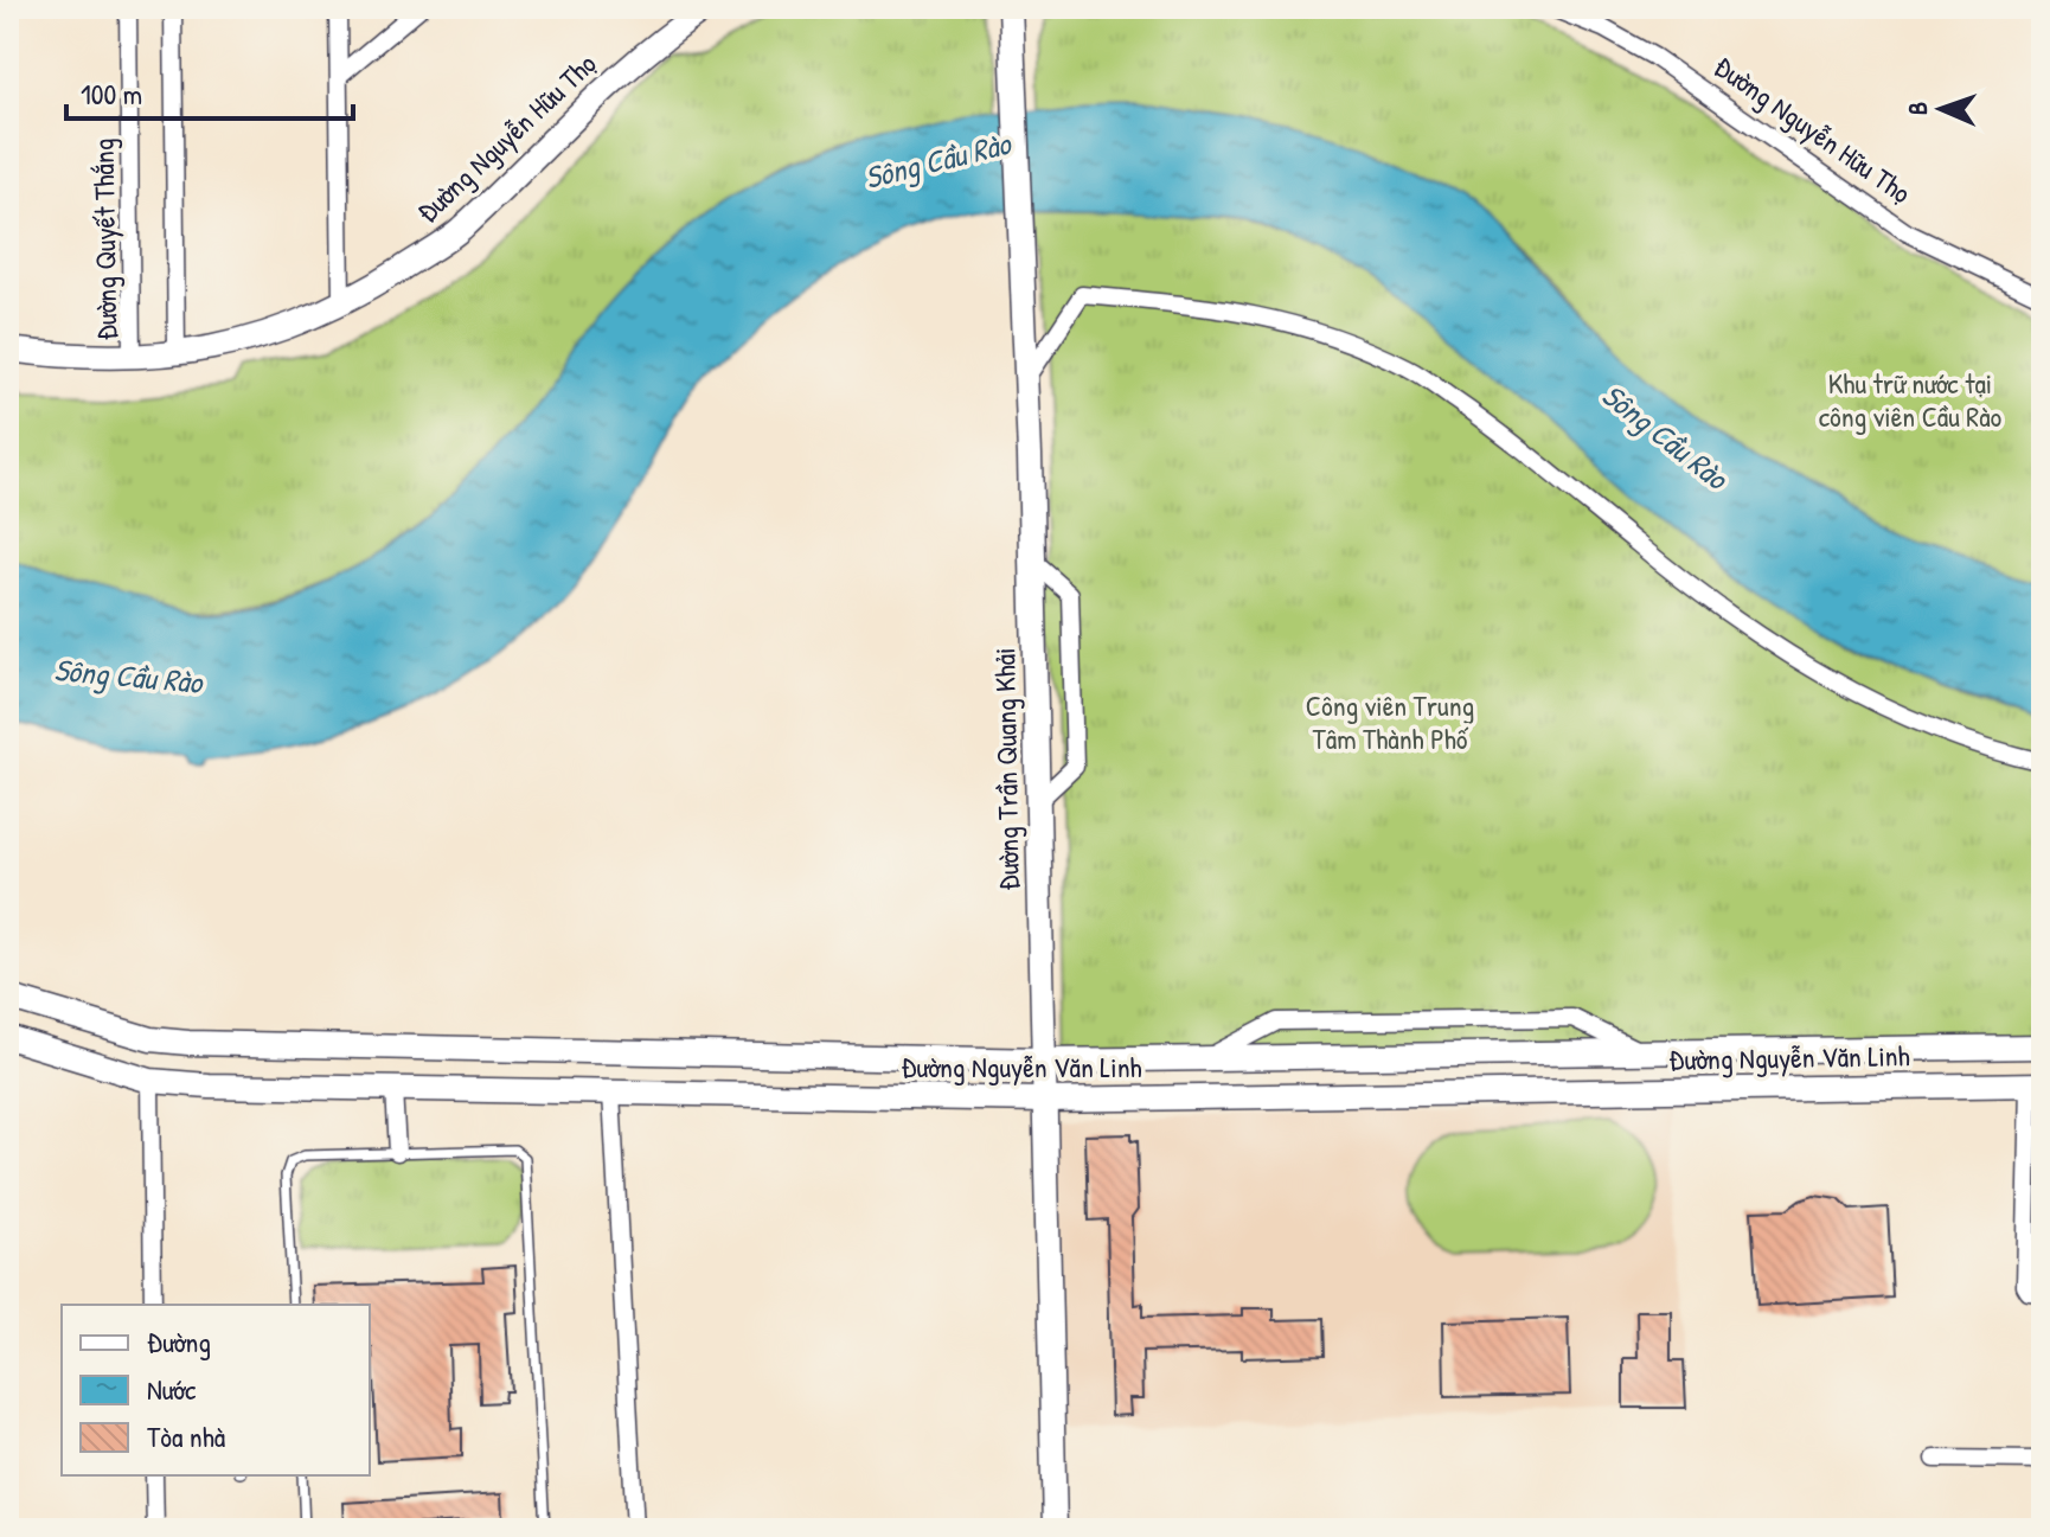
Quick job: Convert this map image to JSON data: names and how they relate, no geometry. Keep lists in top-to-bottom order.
{
  "streets": {
    "street": [
      "Đường Nguyễn Hữu Thọ",
      "Đường Quyết Thắng",
      "Đường Trần Quang Khải",
      "Đường Nguyễn Văn Linh"
    ]
  },
  "crossings": [
    ["Đường Nguyễn Hữu Thọ", "Đường Quyết Thắng"],
    ["Đường Trần Quang Khải", "Đường Nguyễn Văn Linh"]
  ],
  "water": ["Sông Cầu Rào"],
  "parks": ["Khu trữ nước tại công viên Cầu Rào", "Công viên Trung Tâm Thành Phố"],
  "legend": ["Đường", "Nước", "Tòa nhà"],
  "scale_bar": "100 m",
  "north": "left"
}
